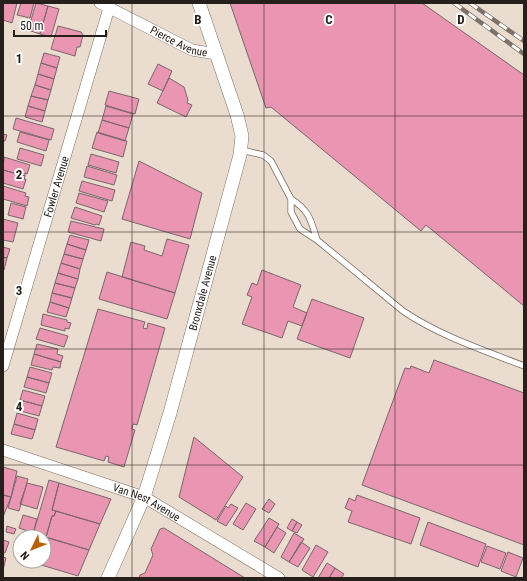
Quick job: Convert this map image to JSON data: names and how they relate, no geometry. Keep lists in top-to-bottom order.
{
  "streets": {
    "street": [
      "Pierce Avenue",
      "Fowler Avenue",
      "Bronxdale Avenue",
      "Van Nest Avenue"
    ]
  },
  "crossings": [
    ["Pierce Avenue", "Fowler Avenue"],
    ["Pierce Avenue", "Bronxdale Avenue"],
    ["Bronxdale Avenue", "Van Nest Avenue"]
  ],
  "scale_bar": "50 m",
  "north": "bottom left",
  "grid": {
    "columns": ["B", "C", "D"],
    "rows": [
      "1",
      "2",
      "3",
      "4"
    ]
  }
}
